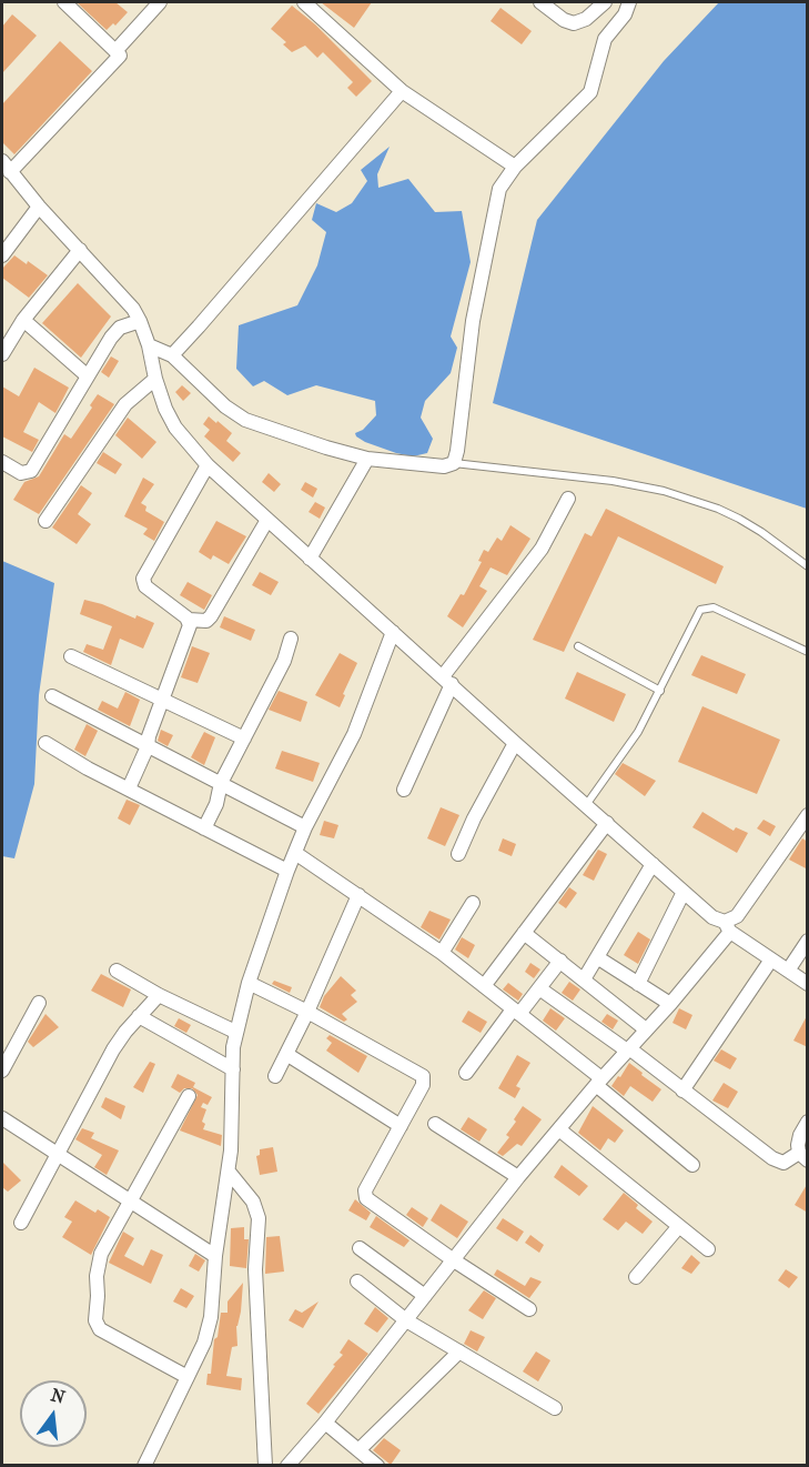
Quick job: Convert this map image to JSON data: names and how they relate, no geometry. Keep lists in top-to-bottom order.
{
  "north": "top"
}
